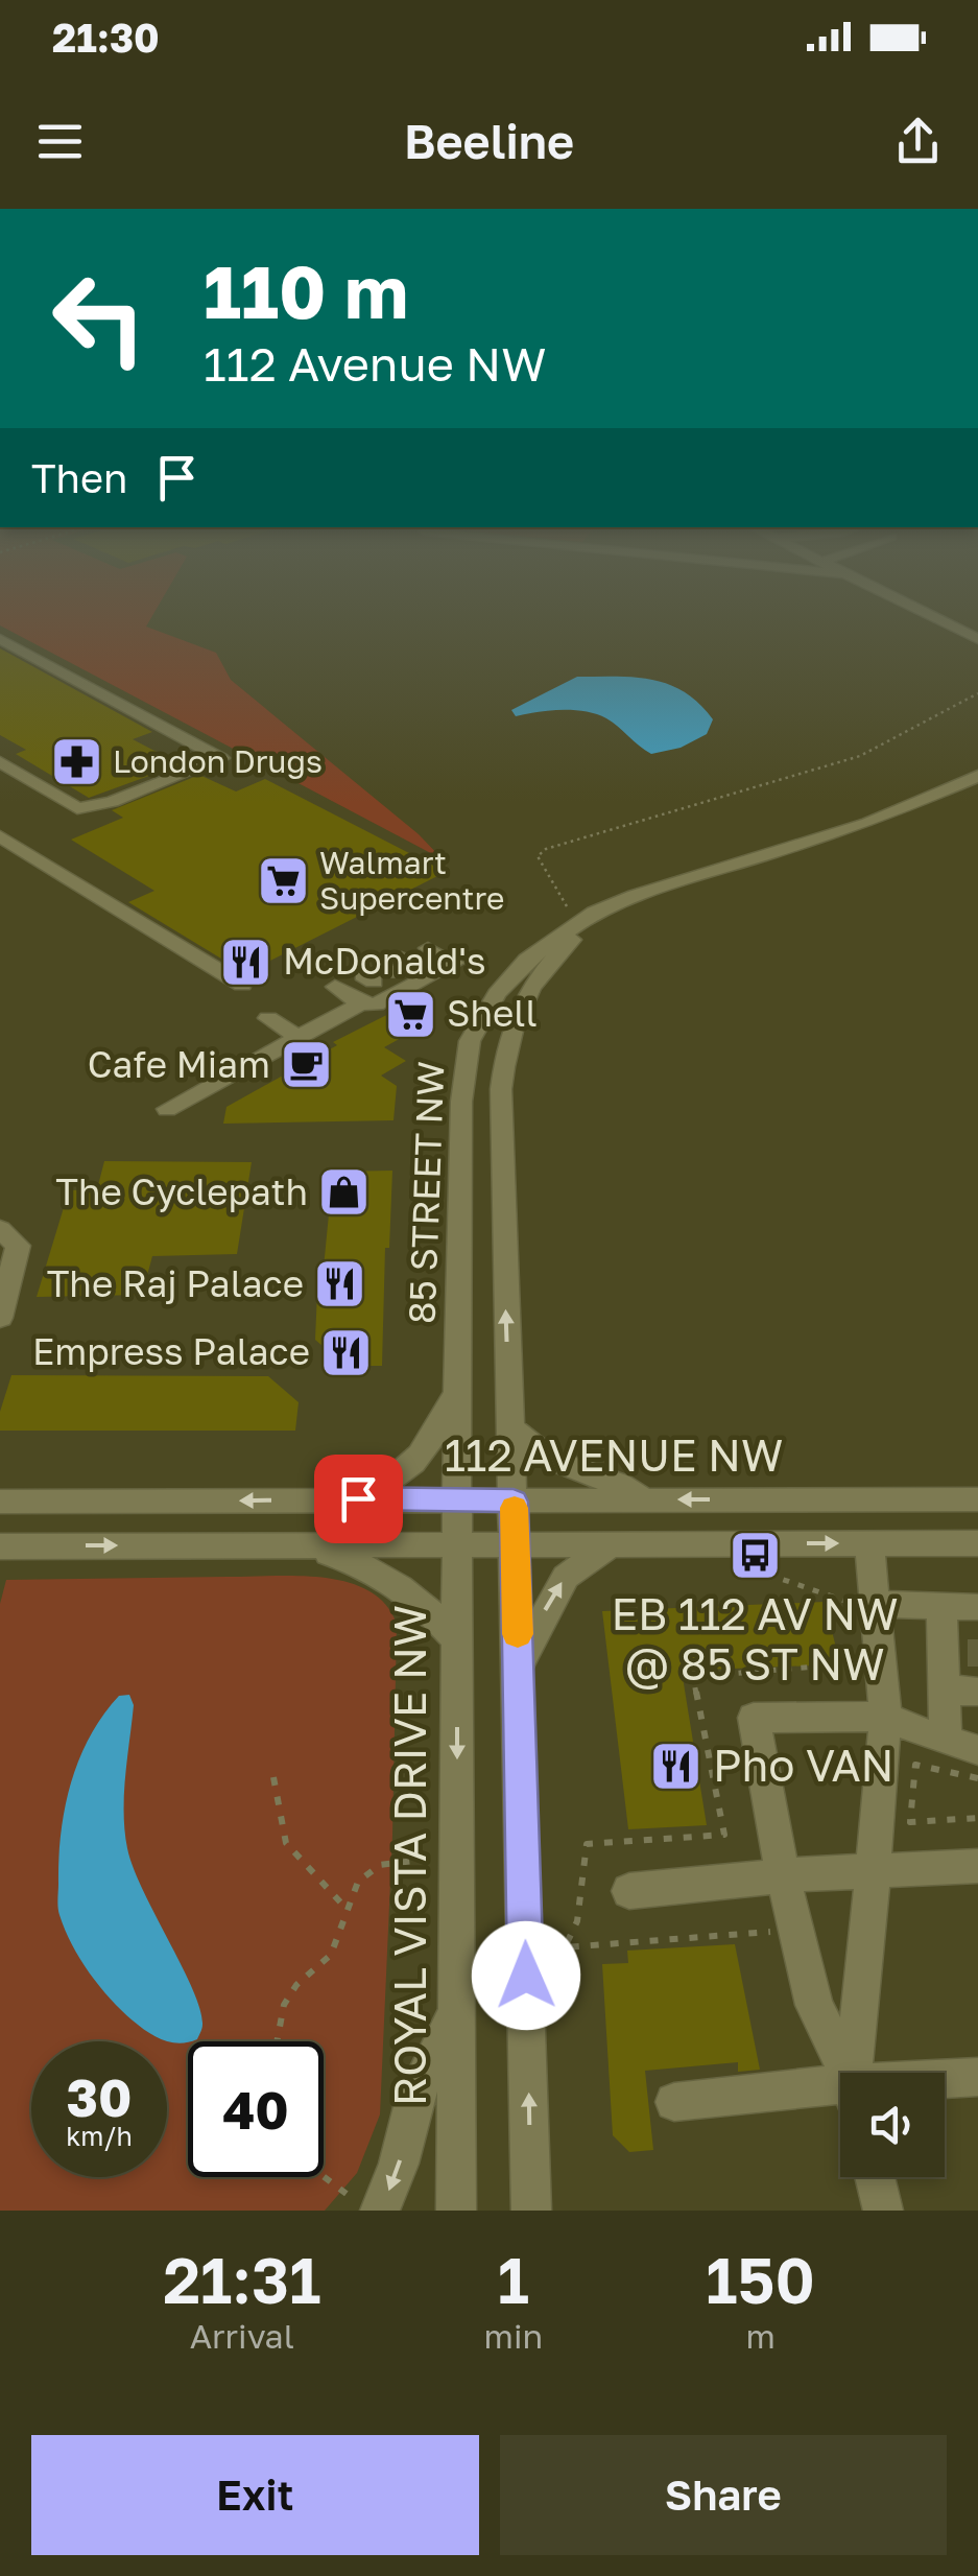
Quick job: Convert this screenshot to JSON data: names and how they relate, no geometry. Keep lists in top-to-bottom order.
{
  "streets": {
    "street": ["85 STREET NW", "112 AVENUE NW", "ROYAL VISTA DRIVE NW"]
  },
  "crossings": [
    ["85 STREET NW", "112 AVENUE NW"],
    ["85 STREET NW", "ROYAL VISTA DRIVE NW"],
    ["112 AVENUE NW", "ROYAL VISTA DRIVE NW"]
  ],
  "places": {
    "pharmacy": ["London Drugs"],
    "supermarket": ["Walmart Supercentre", "Shell"],
    "restaurant": [
      "McDonald's",
      "The Raj Palace",
      "Empress Palace",
      "Pho VAN"
    ],
    "cafe": ["Cafe Miam"],
    "shop": ["The Cyclepath"],
    "bus stop": ["EB 112 AV NW @ 85 ST NW"]
  },
  "page": {
    "status": "21:30",
    "header": "Beeline",
    "turn": ["110 m", "112 Avenue NW"],
    "then": "Then",
    "speed": "30 km/h",
    "limit": "40",
    "eta": [
      "21:31",
      "Arrival",
      "1",
      "min",
      "150",
      "m"
    ],
    "buttons": ["Exit", "Share"]
  }
}
